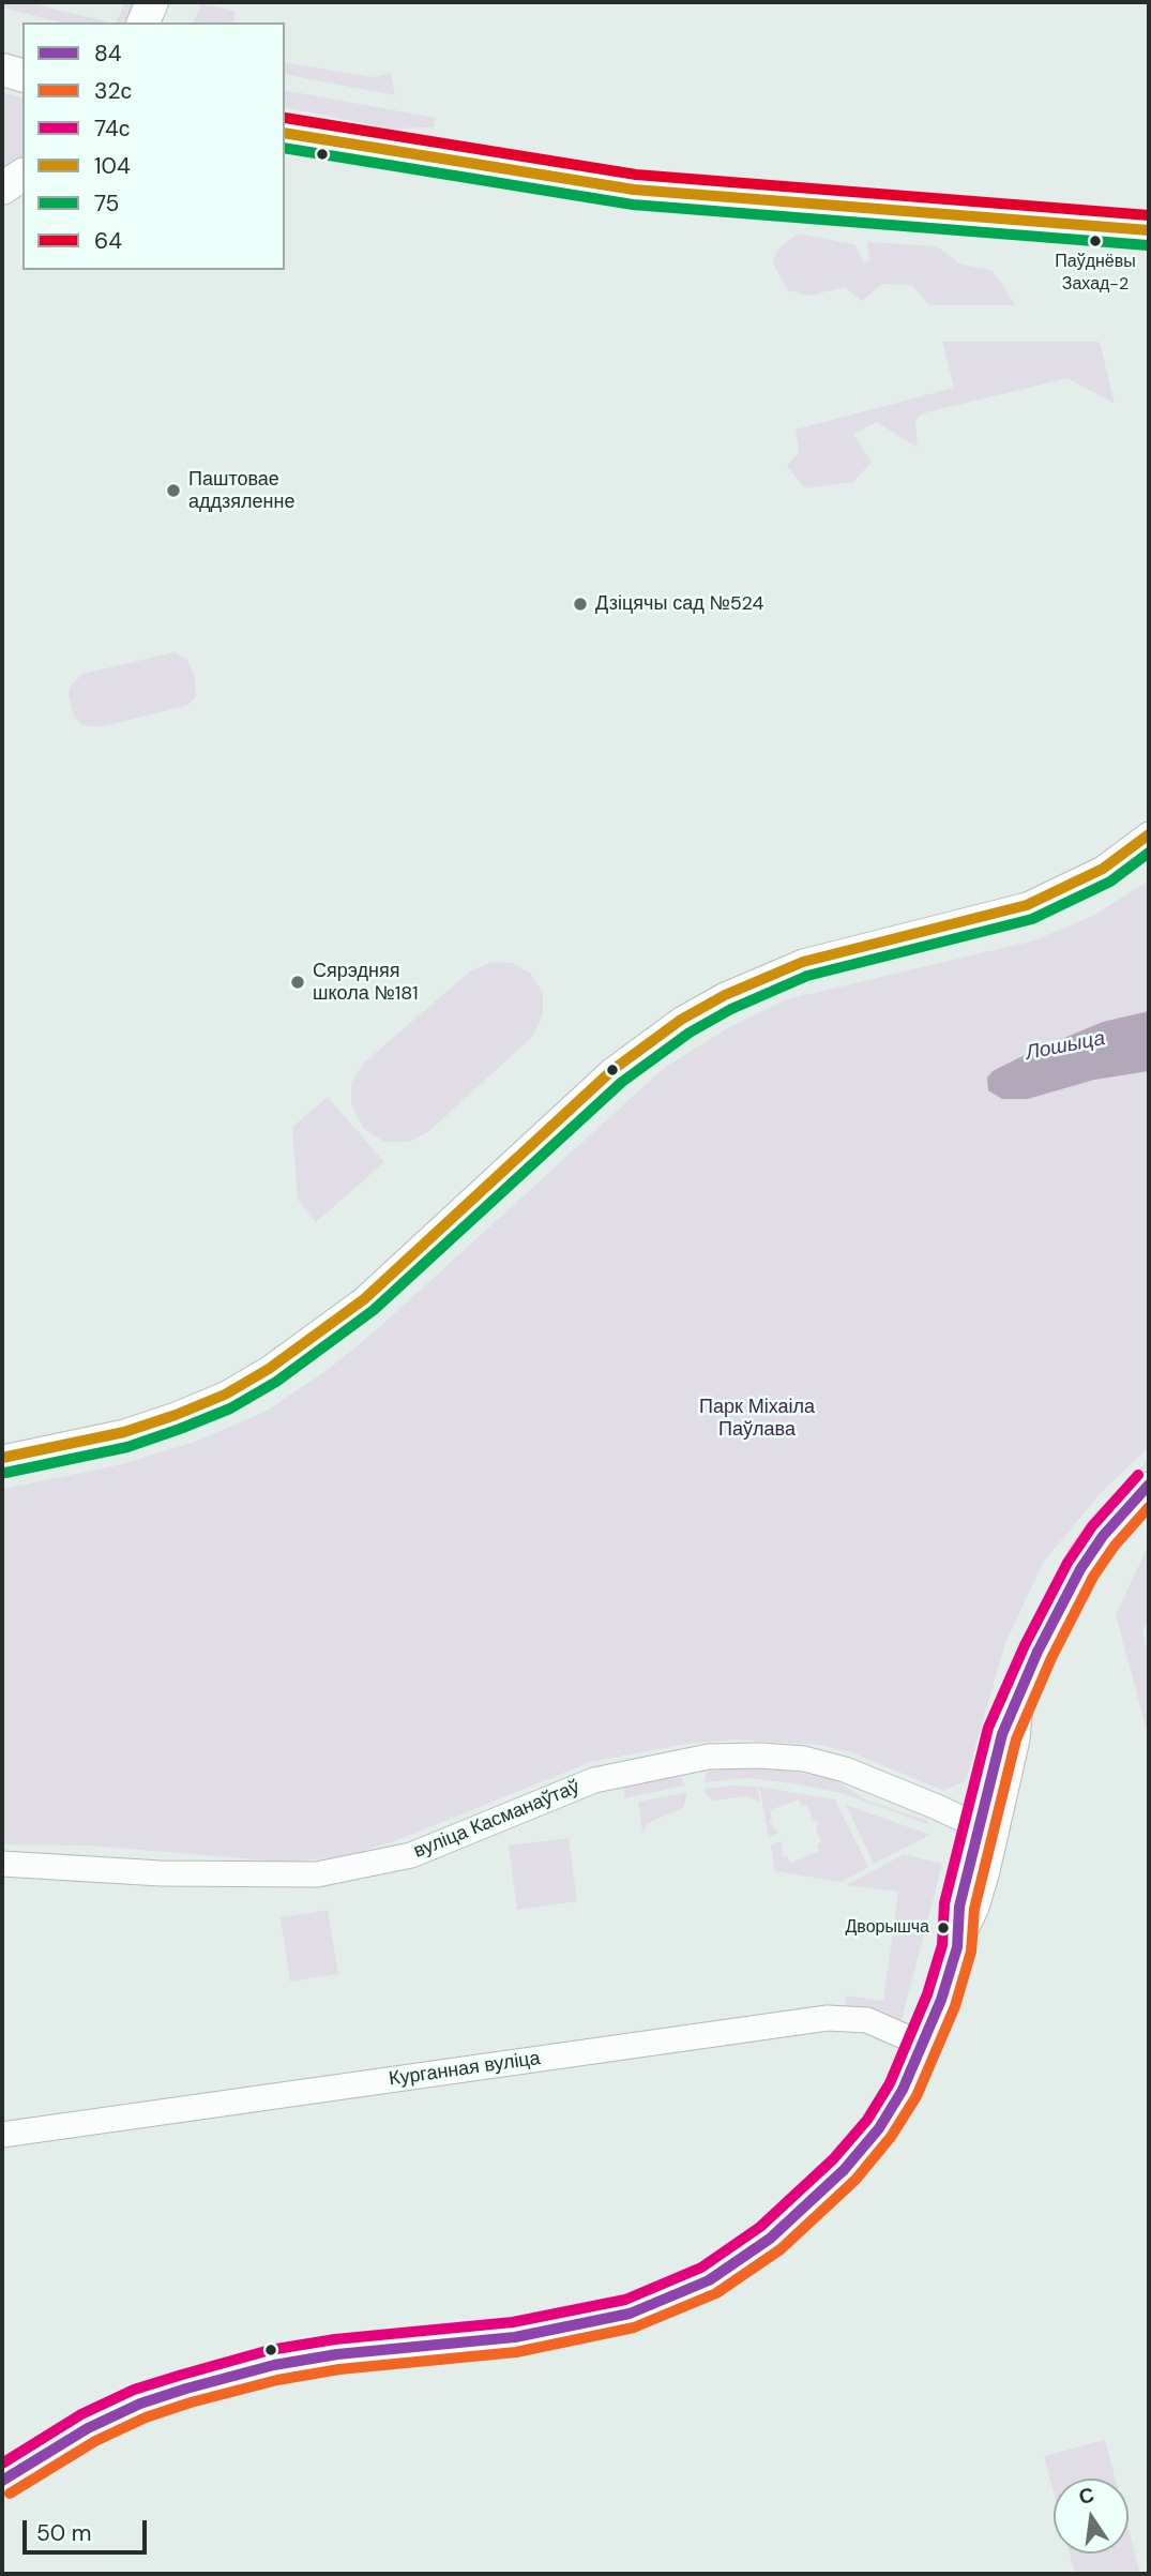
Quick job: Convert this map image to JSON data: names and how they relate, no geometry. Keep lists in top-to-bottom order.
{
  "streets": {
    "street": ["вуліца Касманаўтаў", "Курганная вуліца"]
  },
  "water": ["Лошыца"],
  "parks": ["Парк Міхаіла Паўлава"],
  "places": [
    "Паўднёвы Захад-2",
    "Паштовае аддзяленне",
    "Дзіцячы сад №524",
    "Сярэдняя школа №181",
    "Дворышча"
  ],
  "lines": [
    "transit line 64",
    "transit line 104",
    "transit line 75",
    "transit line 74с",
    "transit line 84",
    "transit line 32с"
  ],
  "legend": [
    "84",
    "32с",
    "74с",
    "104",
    "75",
    "64"
  ],
  "scale_bar": "50 m",
  "north": "top"
}
